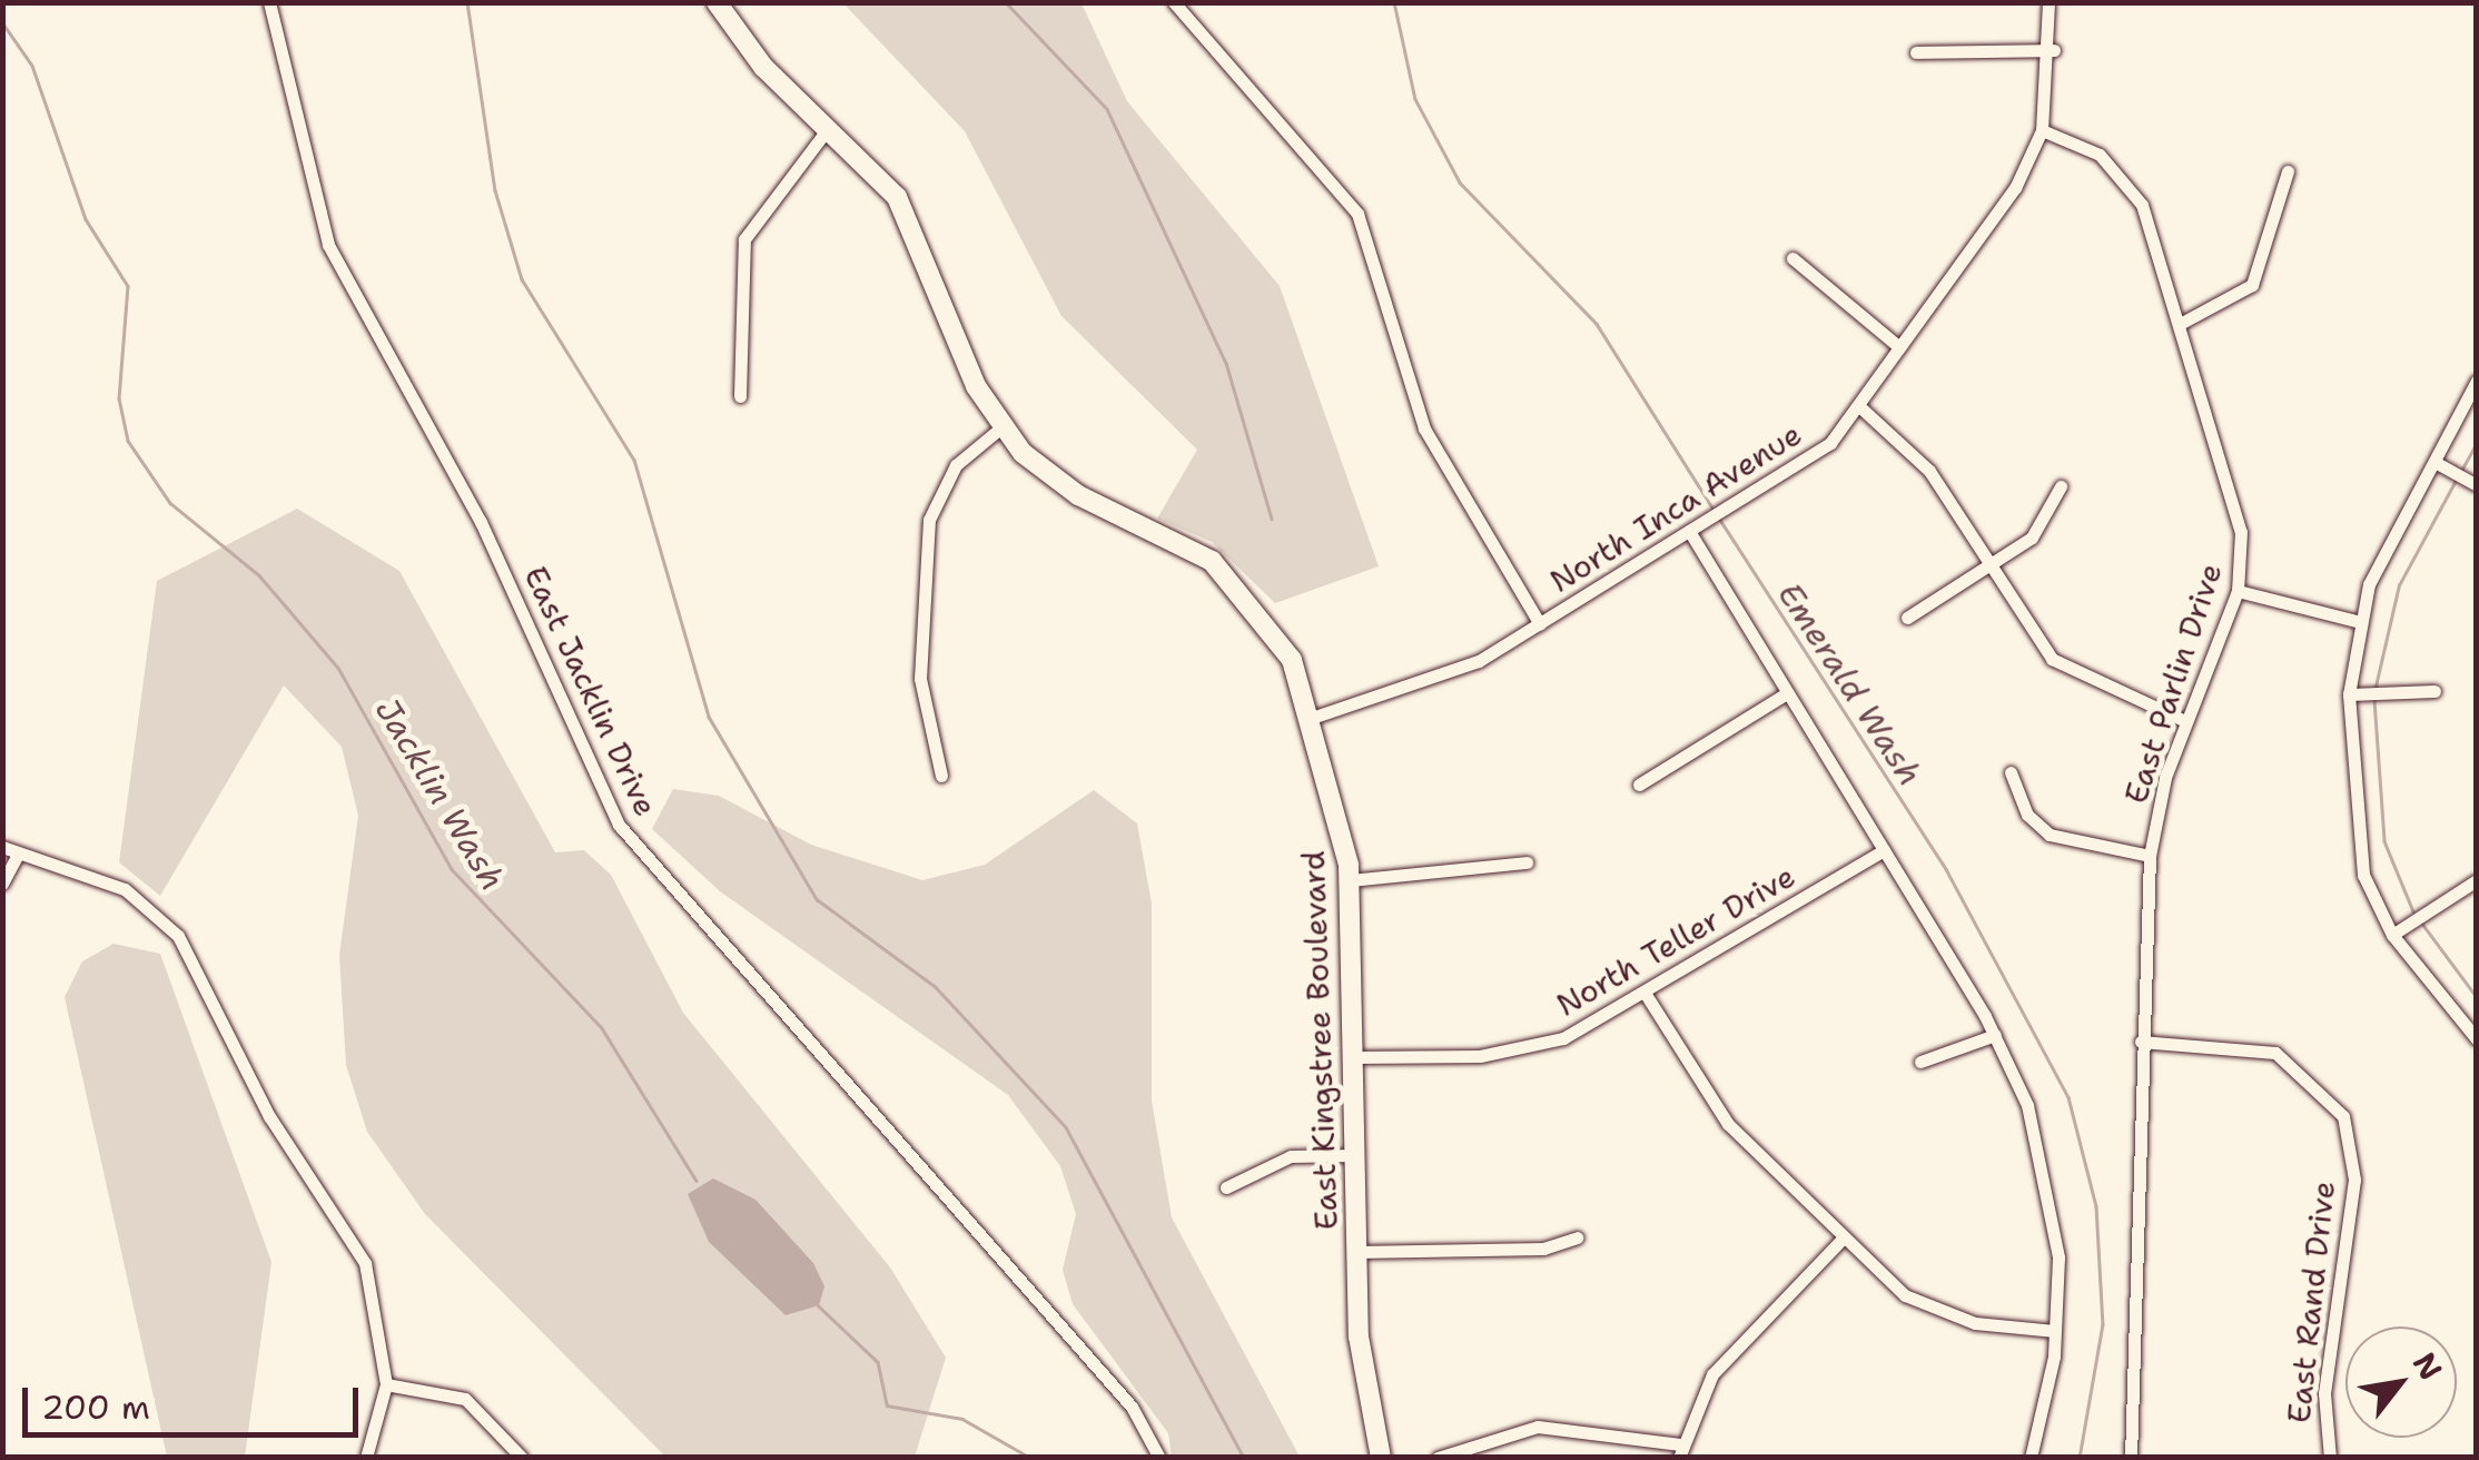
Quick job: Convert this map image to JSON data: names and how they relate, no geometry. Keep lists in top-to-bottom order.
{
  "streets": {
    "street": [
      "North Inca Avenue",
      "East Parlin Drive",
      "East Jacklin Drive",
      "North Teller Drive",
      "East Kingstree Boulevard",
      "East Rand Drive"
    ]
  },
  "crossings": [
    ["North Inca Avenue", "East Parlin Drive"],
    ["North Inca Avenue", "East Kingstree Boulevard"],
    ["East Parlin Drive", "East Rand Drive"],
    ["North Teller Drive", "East Kingstree Boulevard"]
  ],
  "water": ["Emerald Wash", "Jacklin Wash"],
  "scale_bar": "200 m",
  "north": "top right"
}
